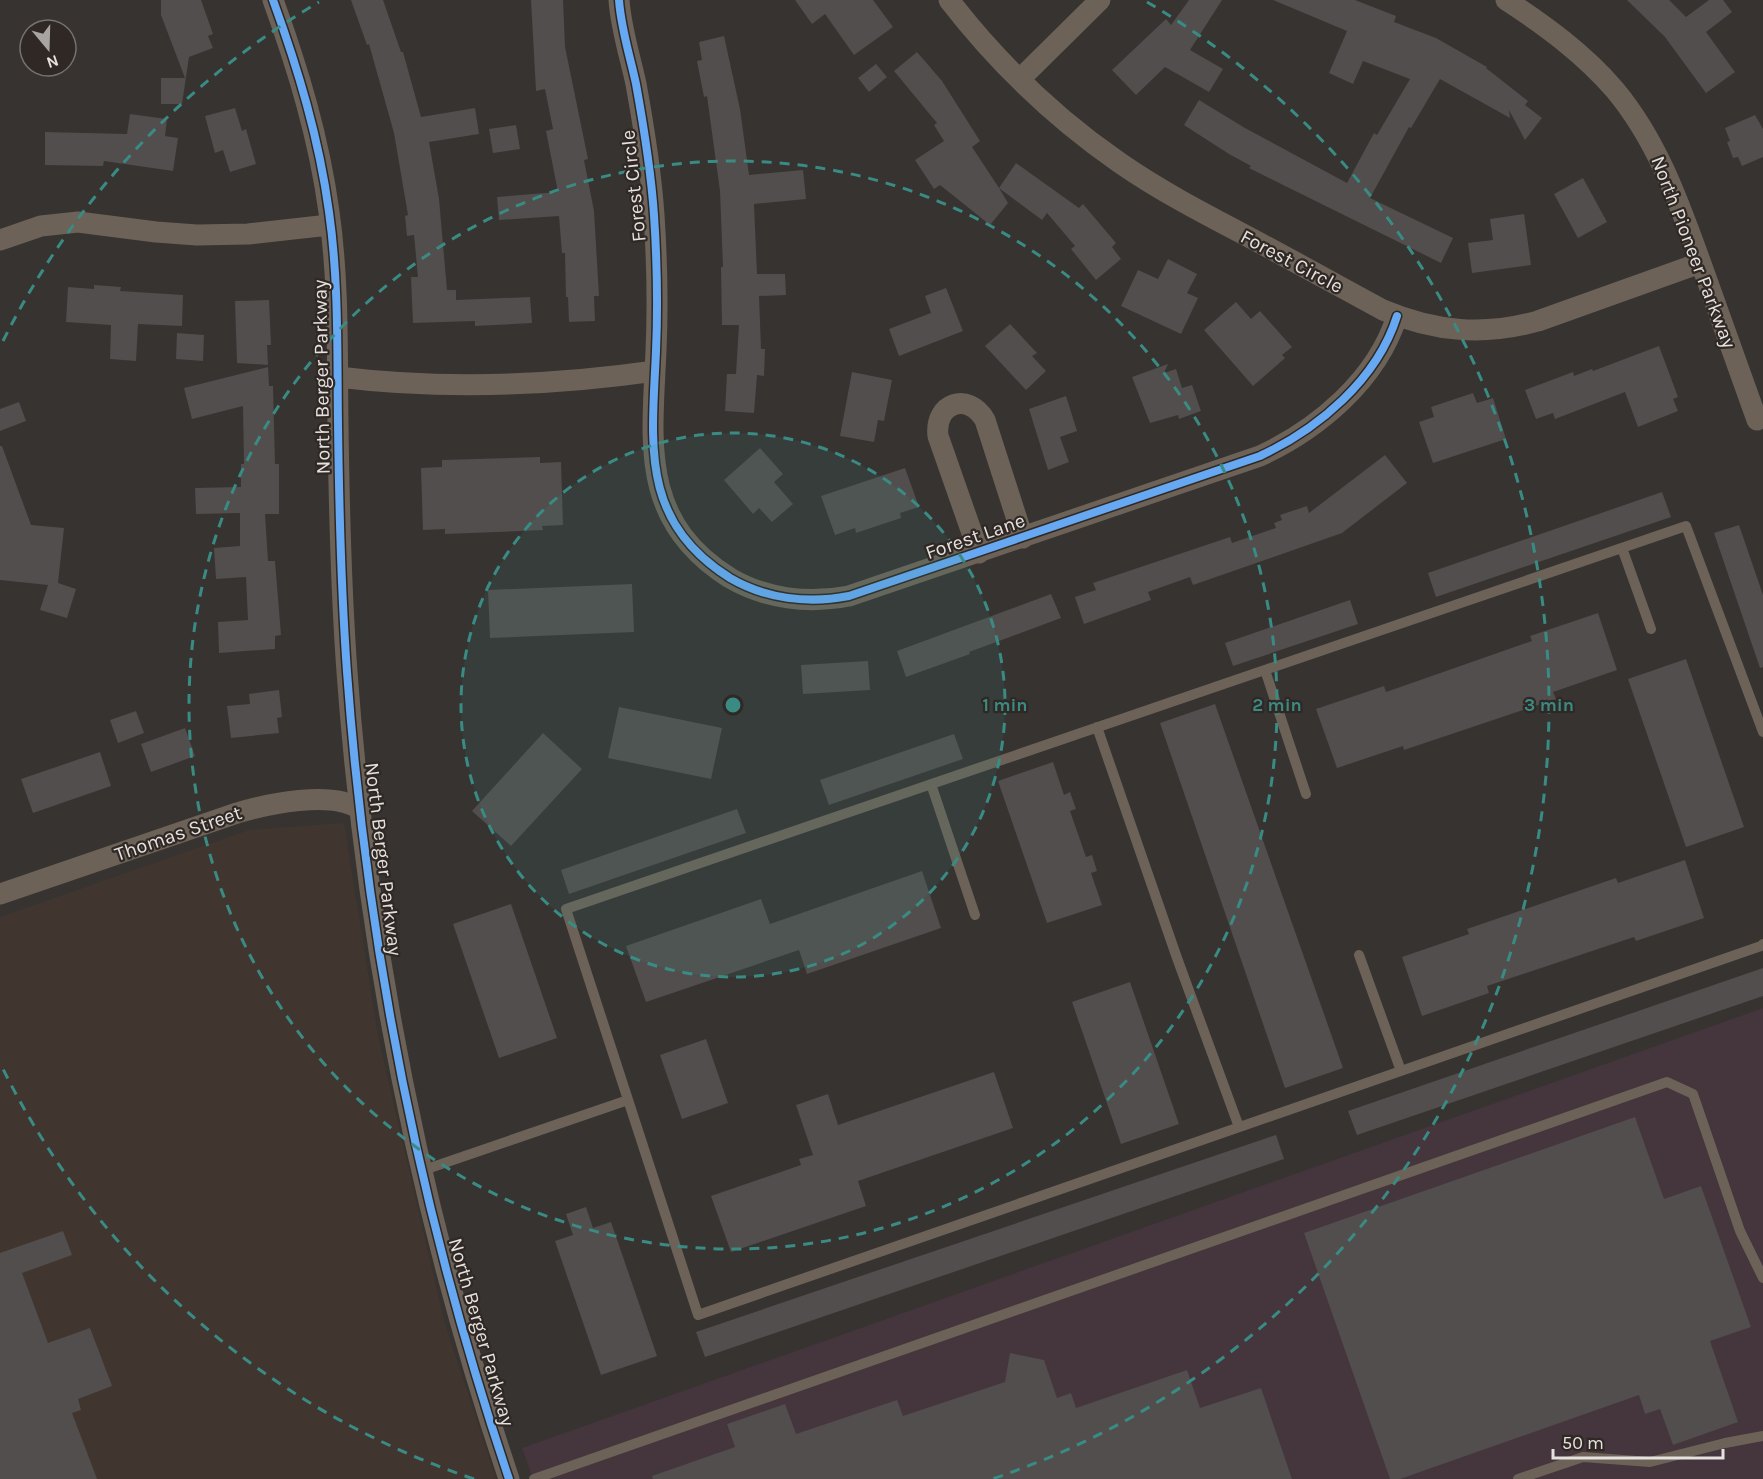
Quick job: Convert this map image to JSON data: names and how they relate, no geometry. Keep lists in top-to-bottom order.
{
  "streets": {
    "street": [
      "Forest Circle",
      "North Pioneer Parkway",
      "North Berger Parkway",
      "Forest Lane",
      "Thomas Street"
    ]
  },
  "crossings": [
    ["Forest Circle", "North Pioneer Parkway"],
    ["Forest Circle", "Forest Lane"],
    ["North Berger Parkway", "Thomas Street"]
  ],
  "scale_bar": "50 m",
  "north": "bottom",
  "rings": ["1 min", "2 min", "3 min"]
}
